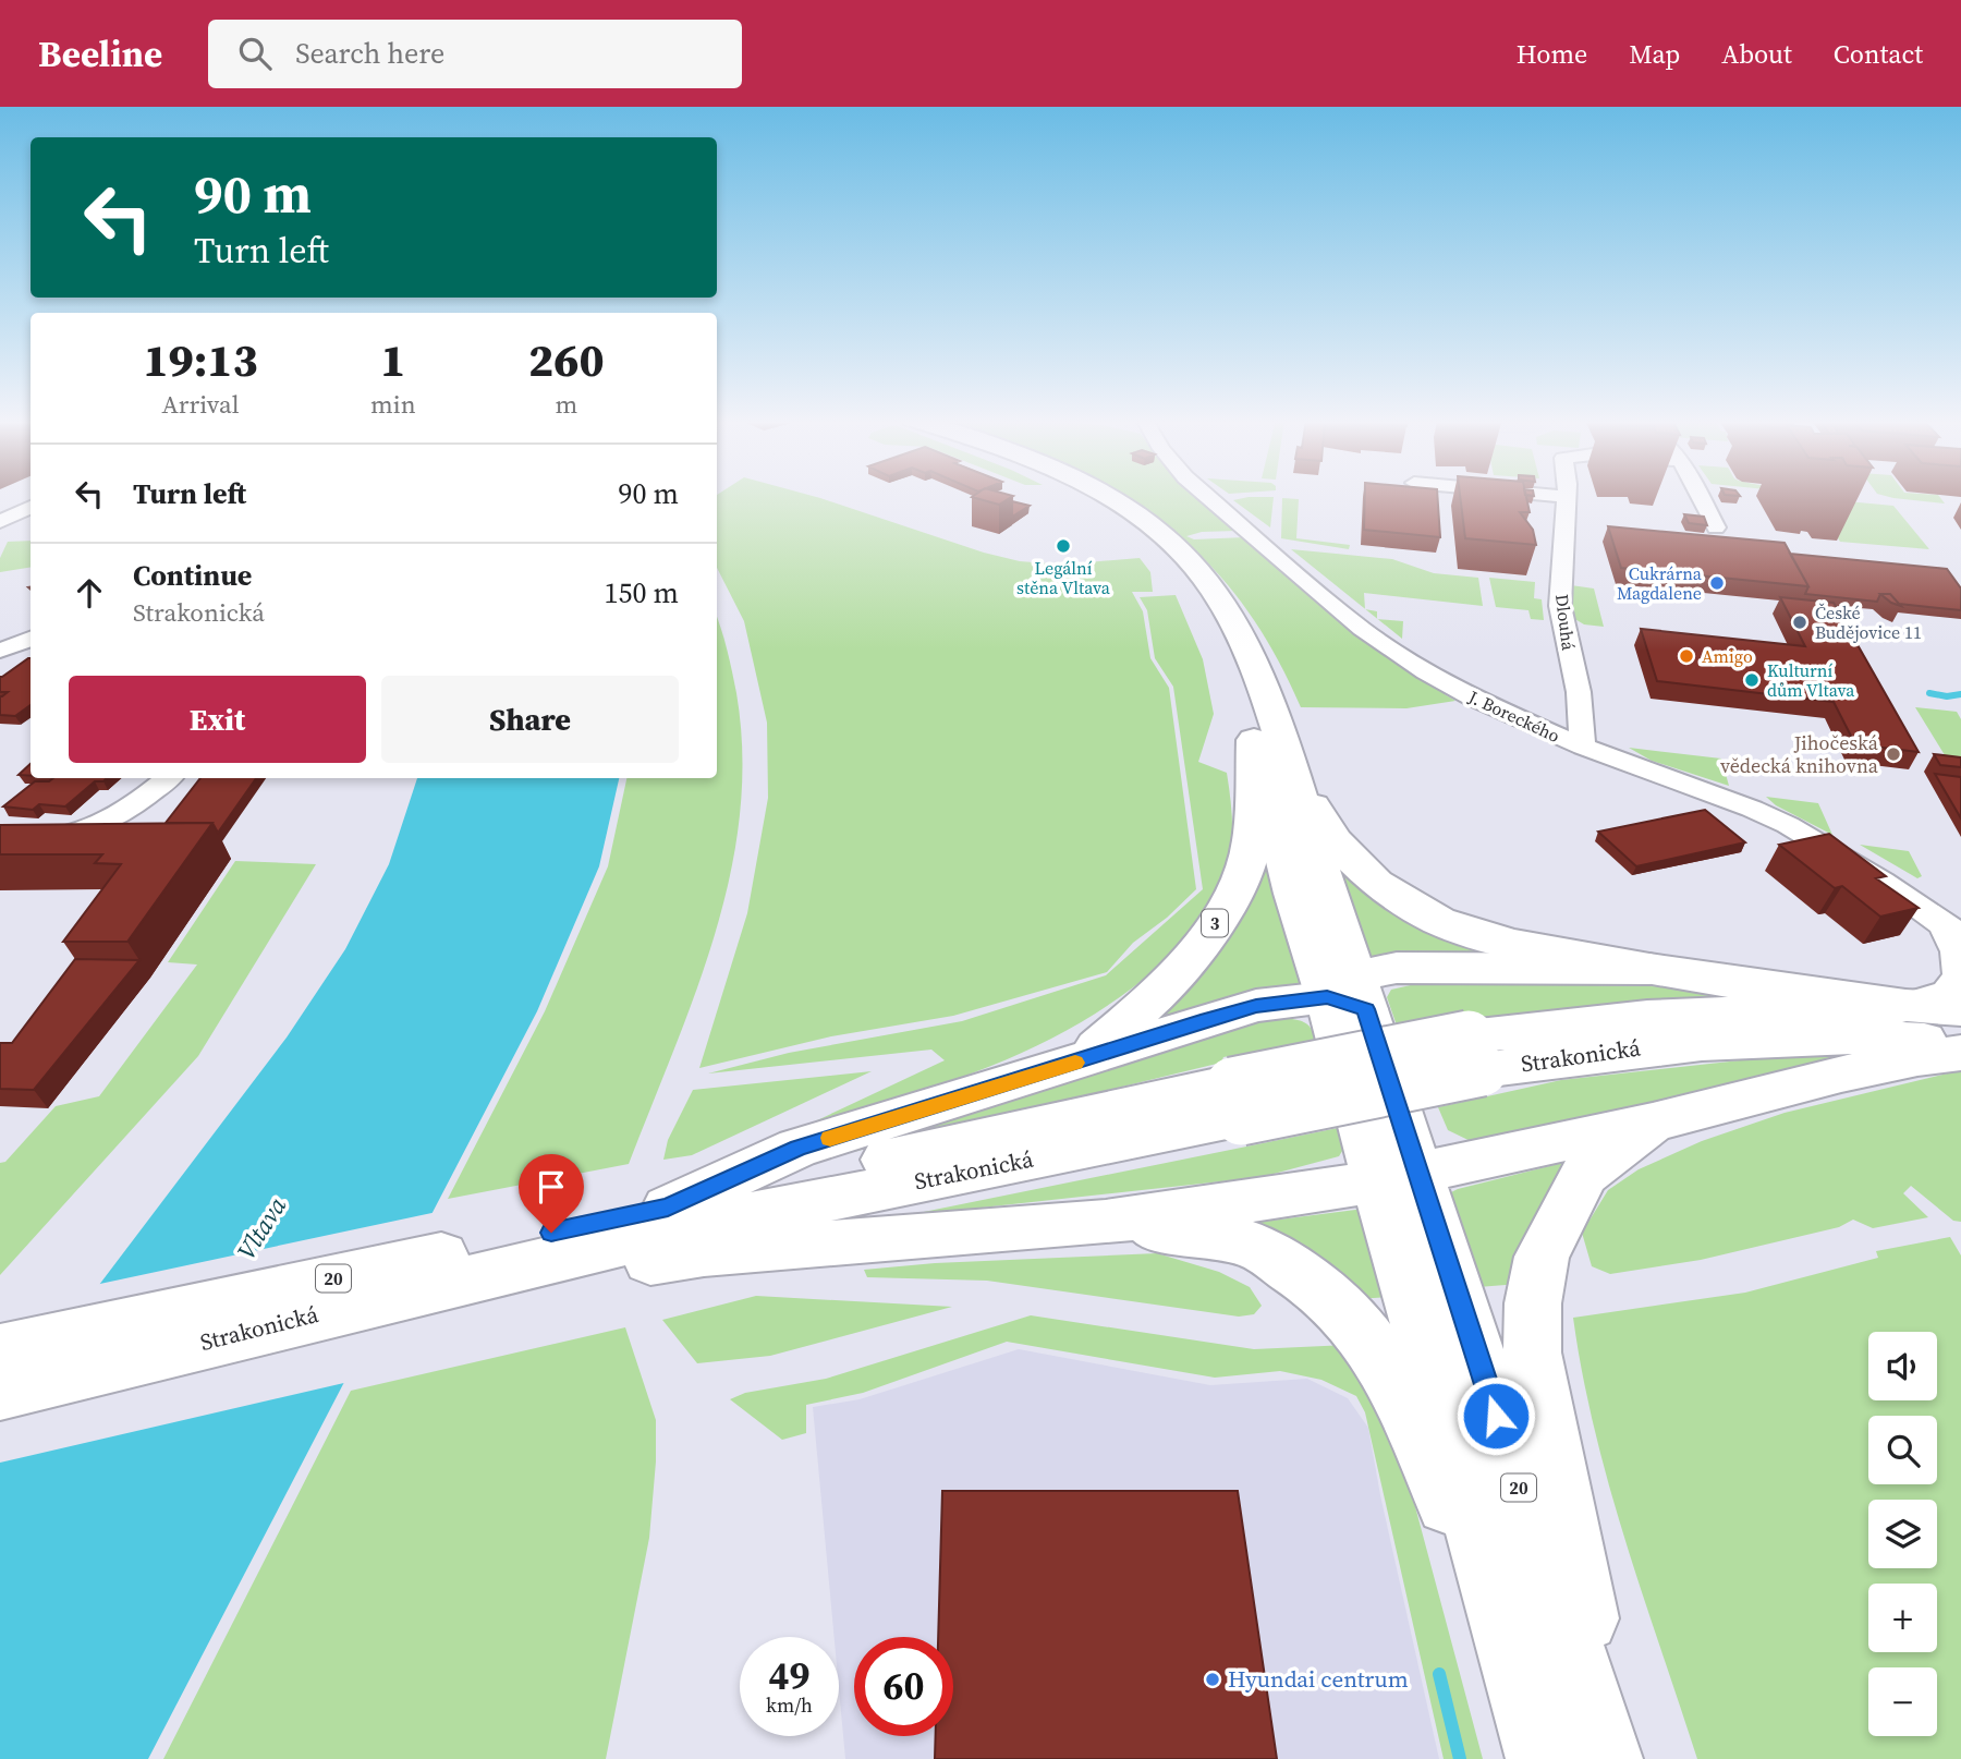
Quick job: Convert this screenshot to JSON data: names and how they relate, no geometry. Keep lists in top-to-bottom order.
{
  "streets": {
    "main road": ["3", "Strakonická", "20"],
    "street": ["Dlouhá", "J. Boreckého"]
  },
  "crossings": [
    ["Dlouhá", "J. Boreckého"],
    ["J. Boreckého", "Strakonická"],
    ["3", "20"],
    ["Strakonická", "20"]
  ],
  "water": ["Vltava"],
  "places": [
    "Legální stěna Vltava",
    "Cukrárna Magdalene",
    "České Budějovice 11",
    "Amigo",
    "Kulturní dům Vltava",
    "Jihočeská vědecká knihovna",
    "Hyundai centrum"
  ],
  "page": {
    "header": "Beeline",
    "search": "Search here",
    "nav": [
      "Home",
      "Map",
      "About",
      "Contact"
    ],
    "turn": ["90 m", "Turn left"],
    "eta": [
      "19:13",
      "Arrival",
      "1",
      "min",
      "260",
      "m"
    ],
    "list": [
      {
        "name": "Turn left",
        "value": "90 m"
      },
      {
        "name": "Continue",
        "note": "Strakonická",
        "value": "150 m"
      }
    ],
    "buttons": ["Exit", "Share"],
    "map_buttons": ["+", "−"],
    "speed": "49 km/h",
    "limit": "60"
  }
}
